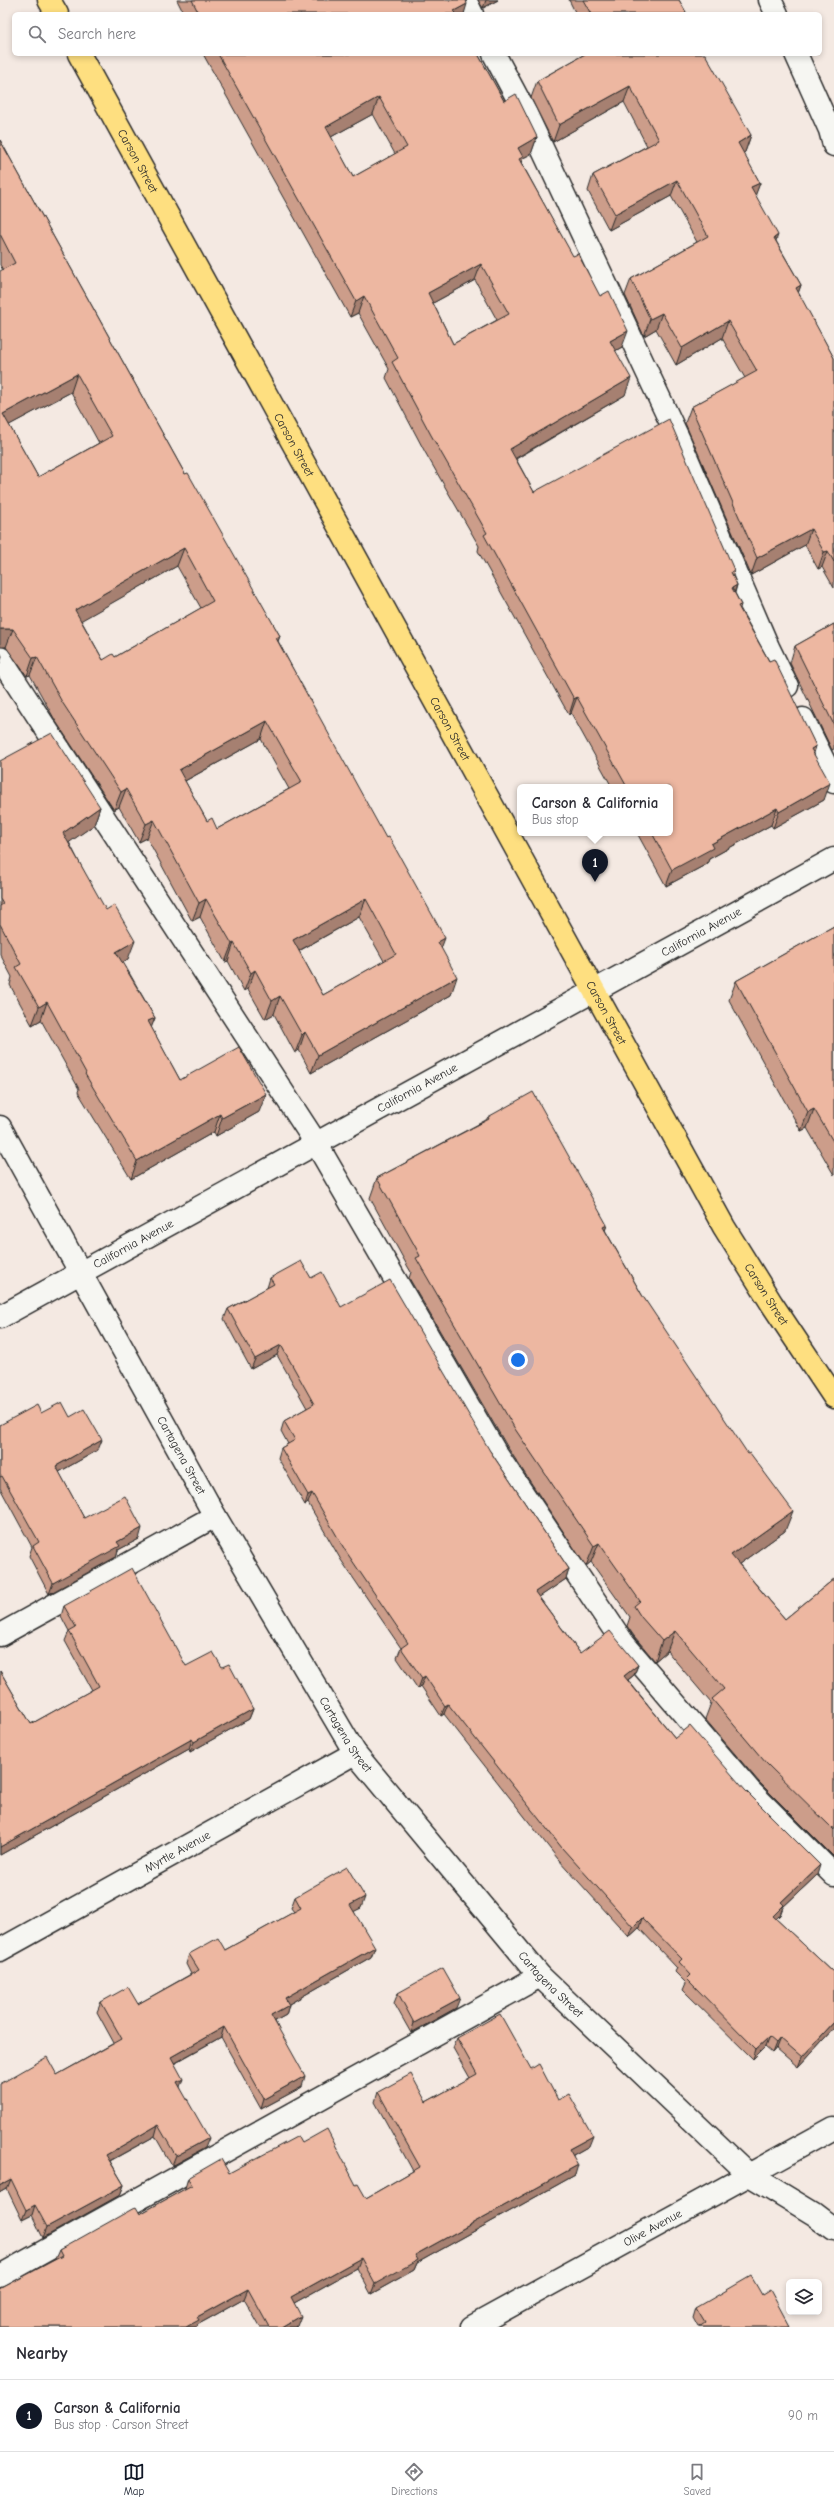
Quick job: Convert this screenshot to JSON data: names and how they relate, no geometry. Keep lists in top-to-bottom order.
{
  "streets": {
    "main road": ["Carson Street"],
    "street": [
      "California Avenue",
      "Cartagena Street",
      "Myrtle Avenue",
      "Olive Avenue"
    ]
  },
  "crossings": [
    ["Carson Street", "California Avenue"],
    ["California Avenue", "Cartagena Street"],
    ["Cartagena Street", "Myrtle Avenue"],
    ["Cartagena Street", "Olive Avenue"]
  ],
  "page": {
    "search": "Search here",
    "popup": ["Carson & California", "Bus stop"],
    "pins": "1",
    "heading": "Nearby",
    "list": [
      {
        "mark": "1",
        "name": "Carson & California",
        "note": "Bus stop · Carson Street",
        "value": "90 m"
      }
    ],
    "nav": ["Map", "Directions", "Saved"]
  }
}
